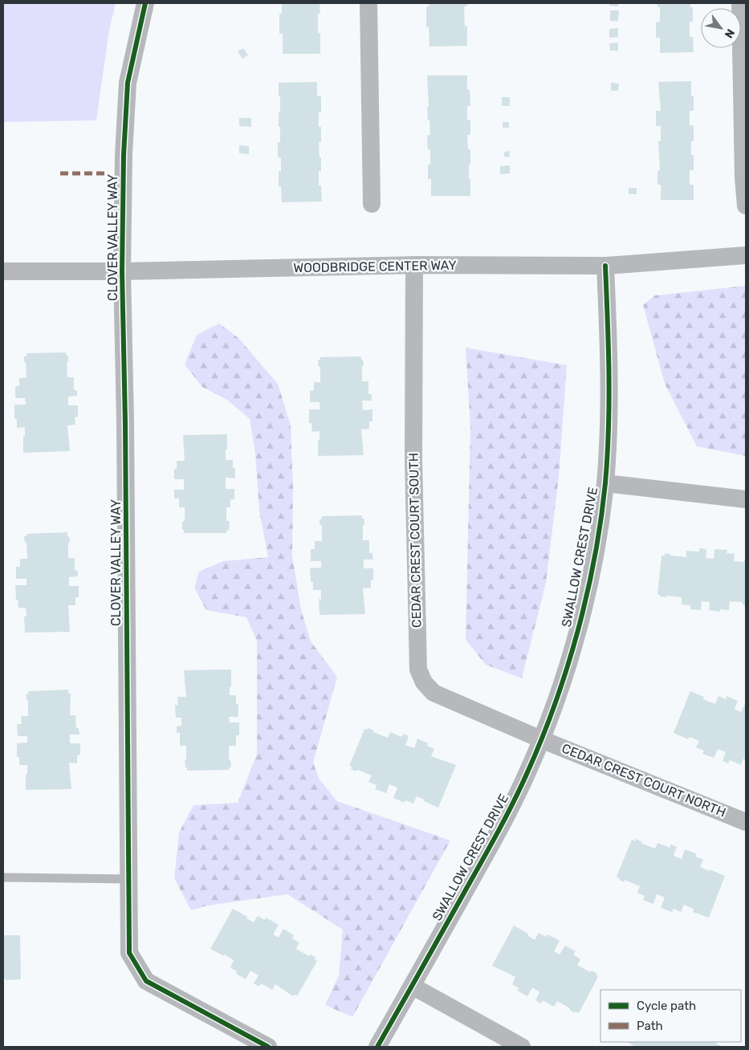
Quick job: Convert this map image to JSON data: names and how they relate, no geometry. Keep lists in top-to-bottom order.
{
  "streets": {
    "street": [
      "CLOVER VALLEY WAY",
      "WOODBRIDGE CENTER WAY",
      "CEDAR CREST COURT SOUTH",
      "SWALLOW CREST DRIVE",
      "CEDAR CREST COURT NORTH"
    ]
  },
  "crossings": [
    ["CLOVER VALLEY WAY", "WOODBRIDGE CENTER WAY"],
    ["WOODBRIDGE CENTER WAY", "CEDAR CREST COURT SOUTH"],
    ["WOODBRIDGE CENTER WAY", "SWALLOW CREST DRIVE"],
    ["CEDAR CREST COURT SOUTH", "SWALLOW CREST DRIVE"],
    ["CEDAR CREST COURT SOUTH", "CEDAR CREST COURT NORTH"],
    ["SWALLOW CREST DRIVE", "CEDAR CREST COURT NORTH"]
  ],
  "legend": ["Cycle path", "Path"],
  "north": "bottom right"
}
